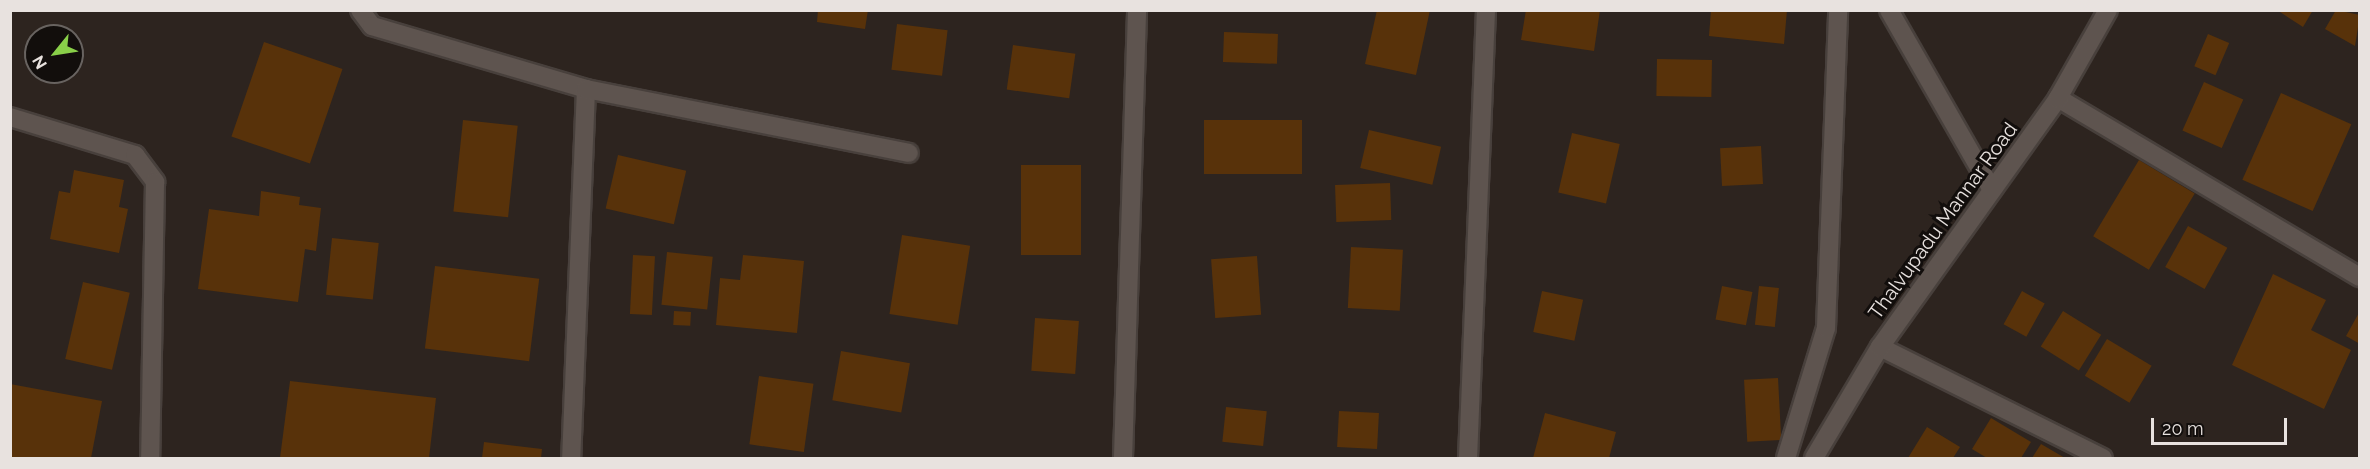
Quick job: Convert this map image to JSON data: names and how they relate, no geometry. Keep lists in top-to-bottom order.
{
  "streets": {
    "street": ["Thalvupadu Mannar Road"]
  },
  "scale_bar": "20 m",
  "north": "bottom left"
}
